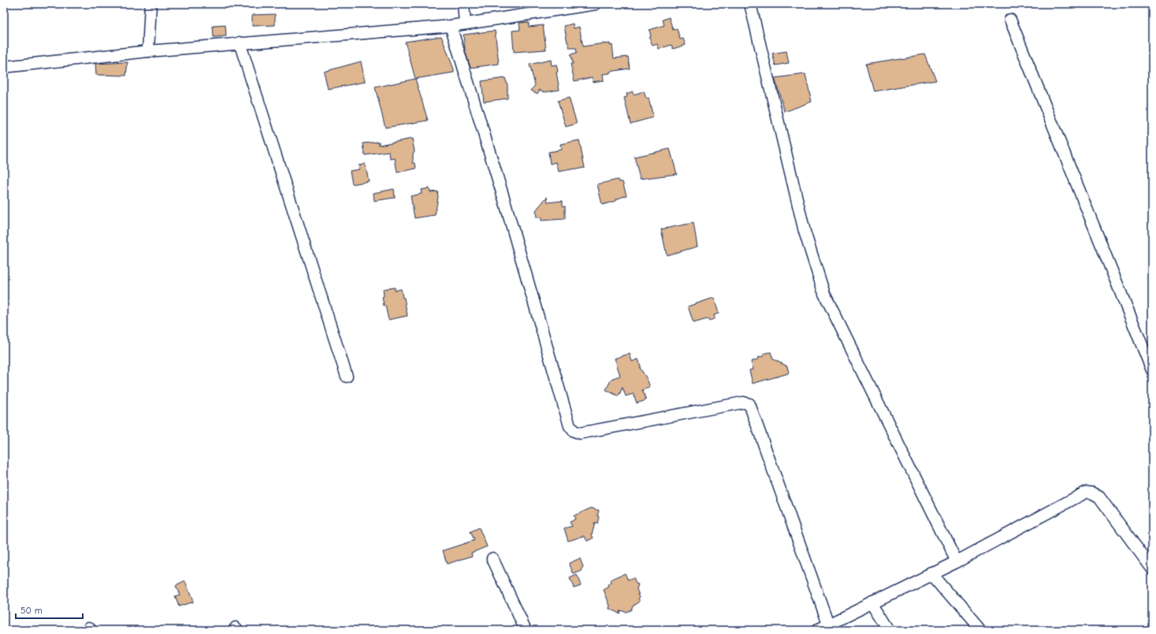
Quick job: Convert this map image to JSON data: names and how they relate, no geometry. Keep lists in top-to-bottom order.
{
  "scale_bar": "50 m"
}
